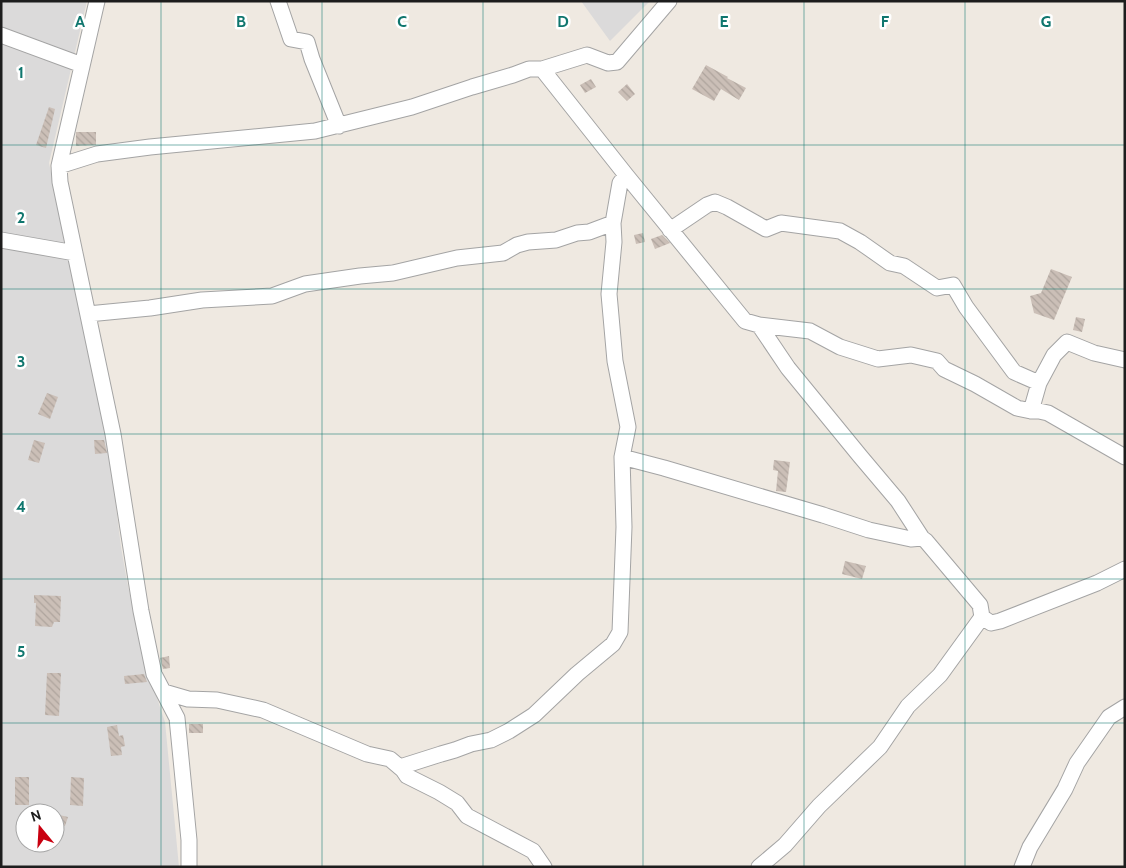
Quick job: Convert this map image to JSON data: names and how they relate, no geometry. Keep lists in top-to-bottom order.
{
  "north": "top",
  "grid": {
    "columns": [
      "A",
      "B",
      "C",
      "D",
      "E",
      "F",
      "G"
    ],
    "rows": [
      "1",
      "2",
      "3",
      "4",
      "5"
    ]
  }
}
